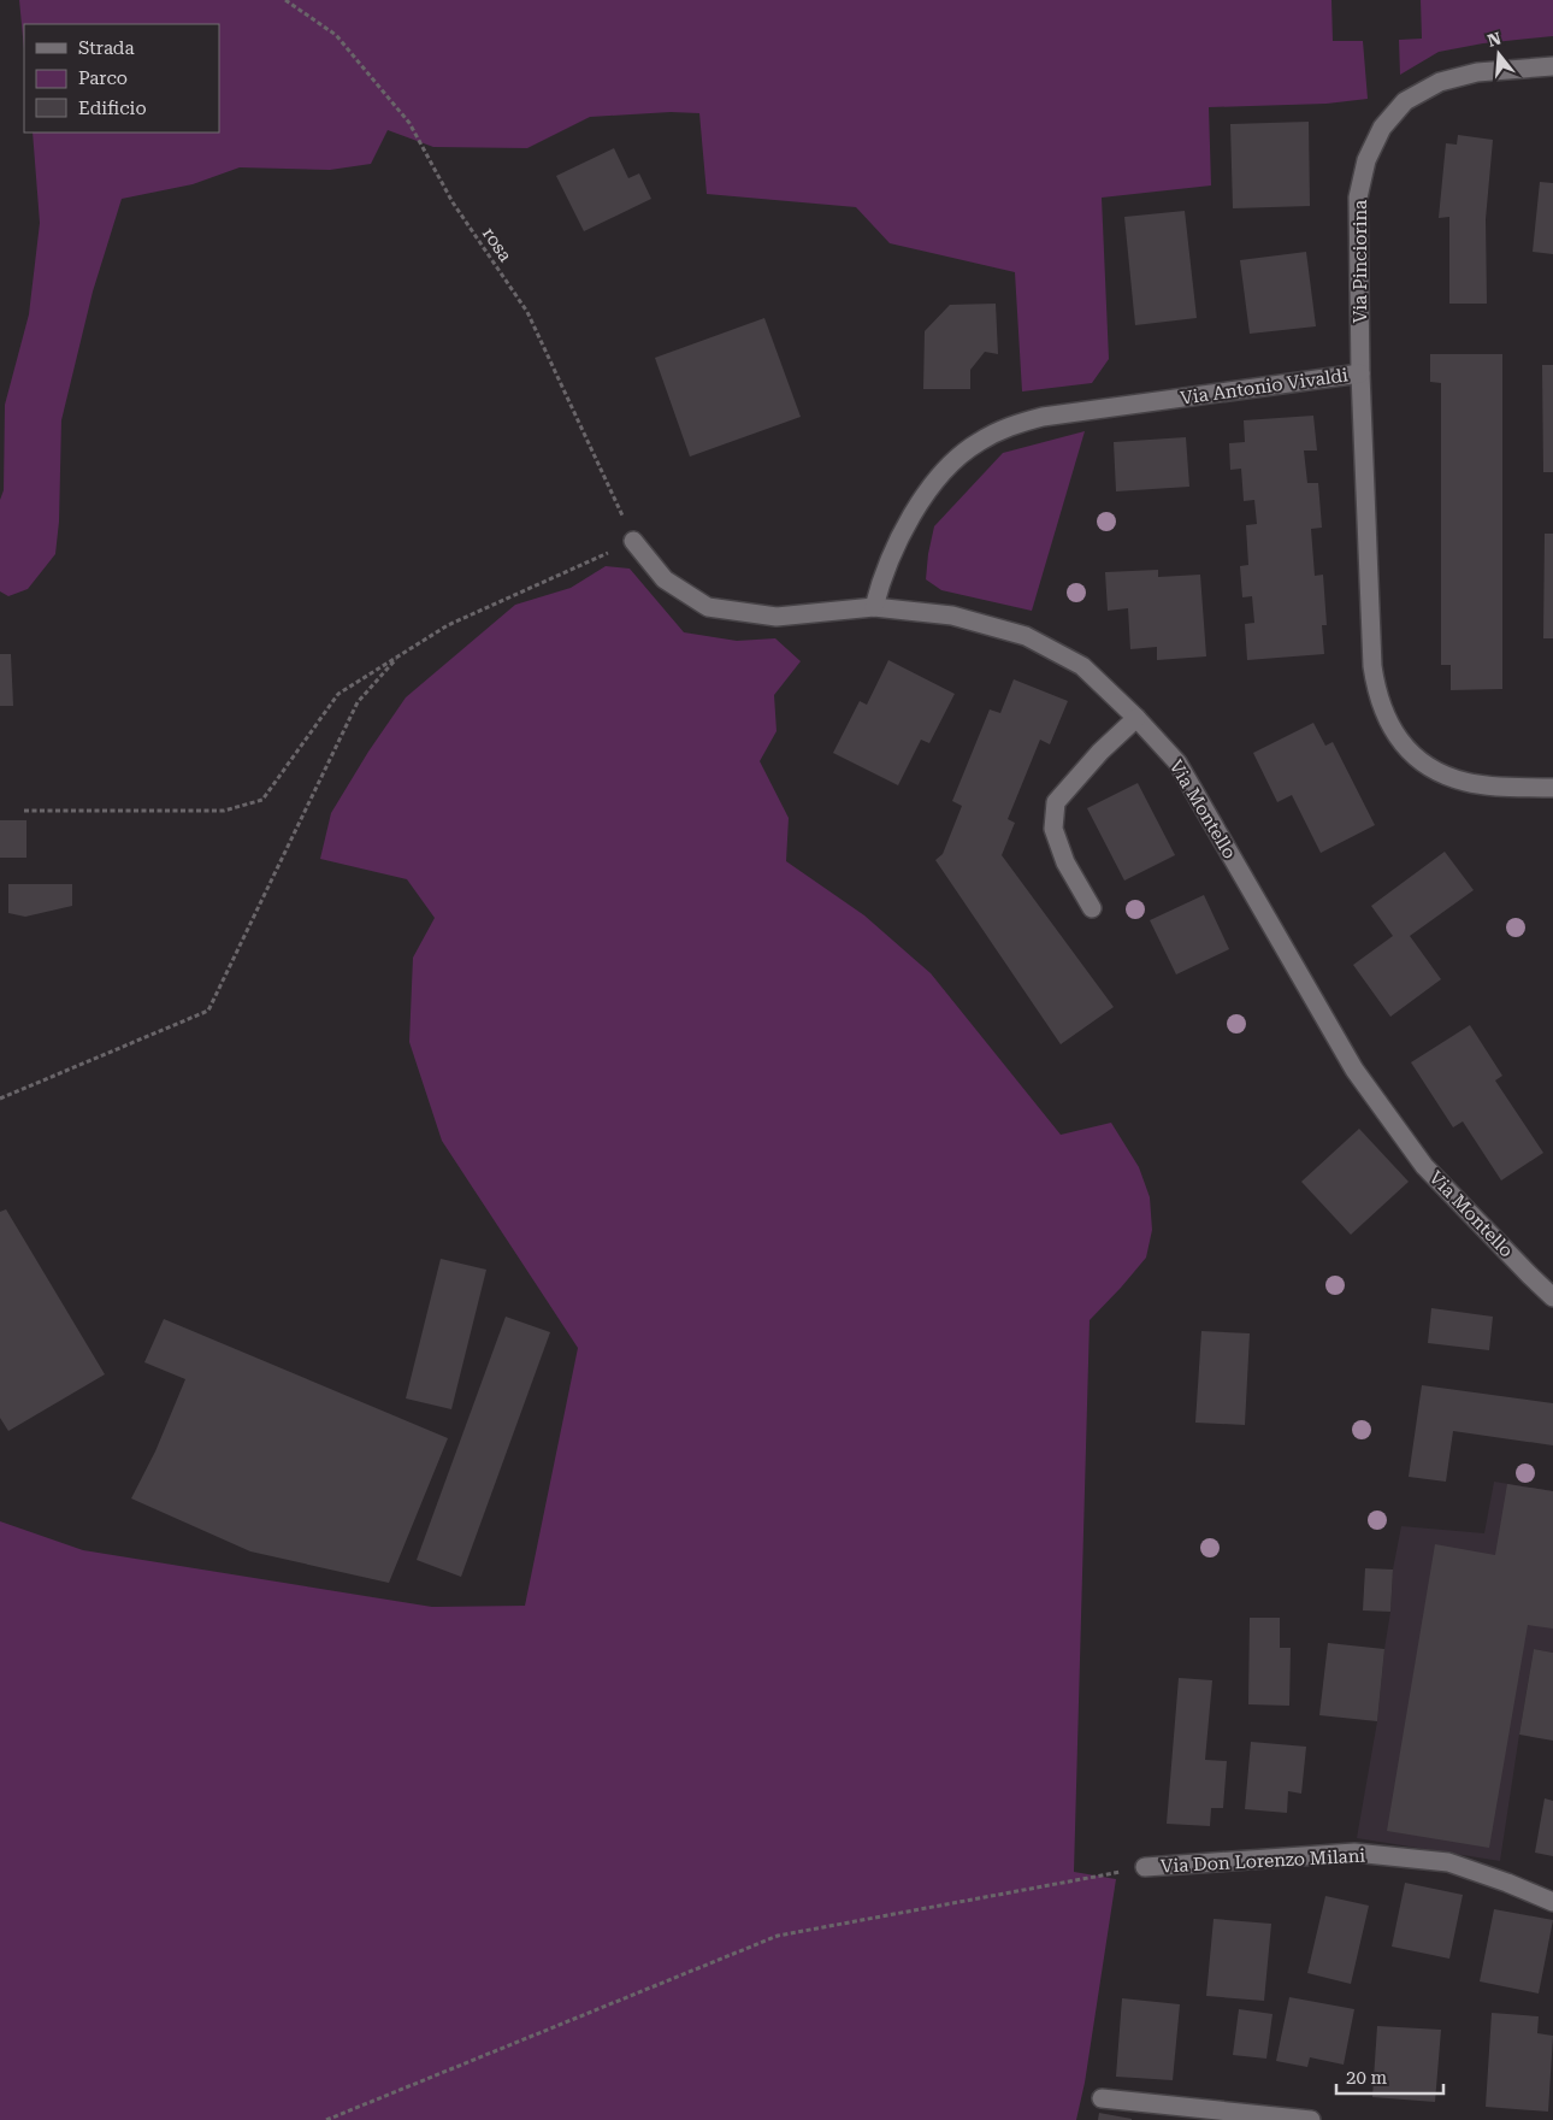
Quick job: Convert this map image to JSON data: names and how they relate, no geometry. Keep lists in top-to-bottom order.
{
  "streets": {
    "street": [
      "Via Pinciorina",
      "Via Antonio Vivaldi",
      "Via Montello",
      "Via Don Lorenzo Milani"
    ],
    "path": ["rosa"]
  },
  "crossings": [
    ["rosa", "Via Montello"],
    ["Via Pinciorina", "Via Antonio Vivaldi"],
    ["Via Antonio Vivaldi", "Via Montello"]
  ],
  "legend": ["Strada", "Parco", "Edificio"],
  "scale_bar": "20 m",
  "north": "top"
}
